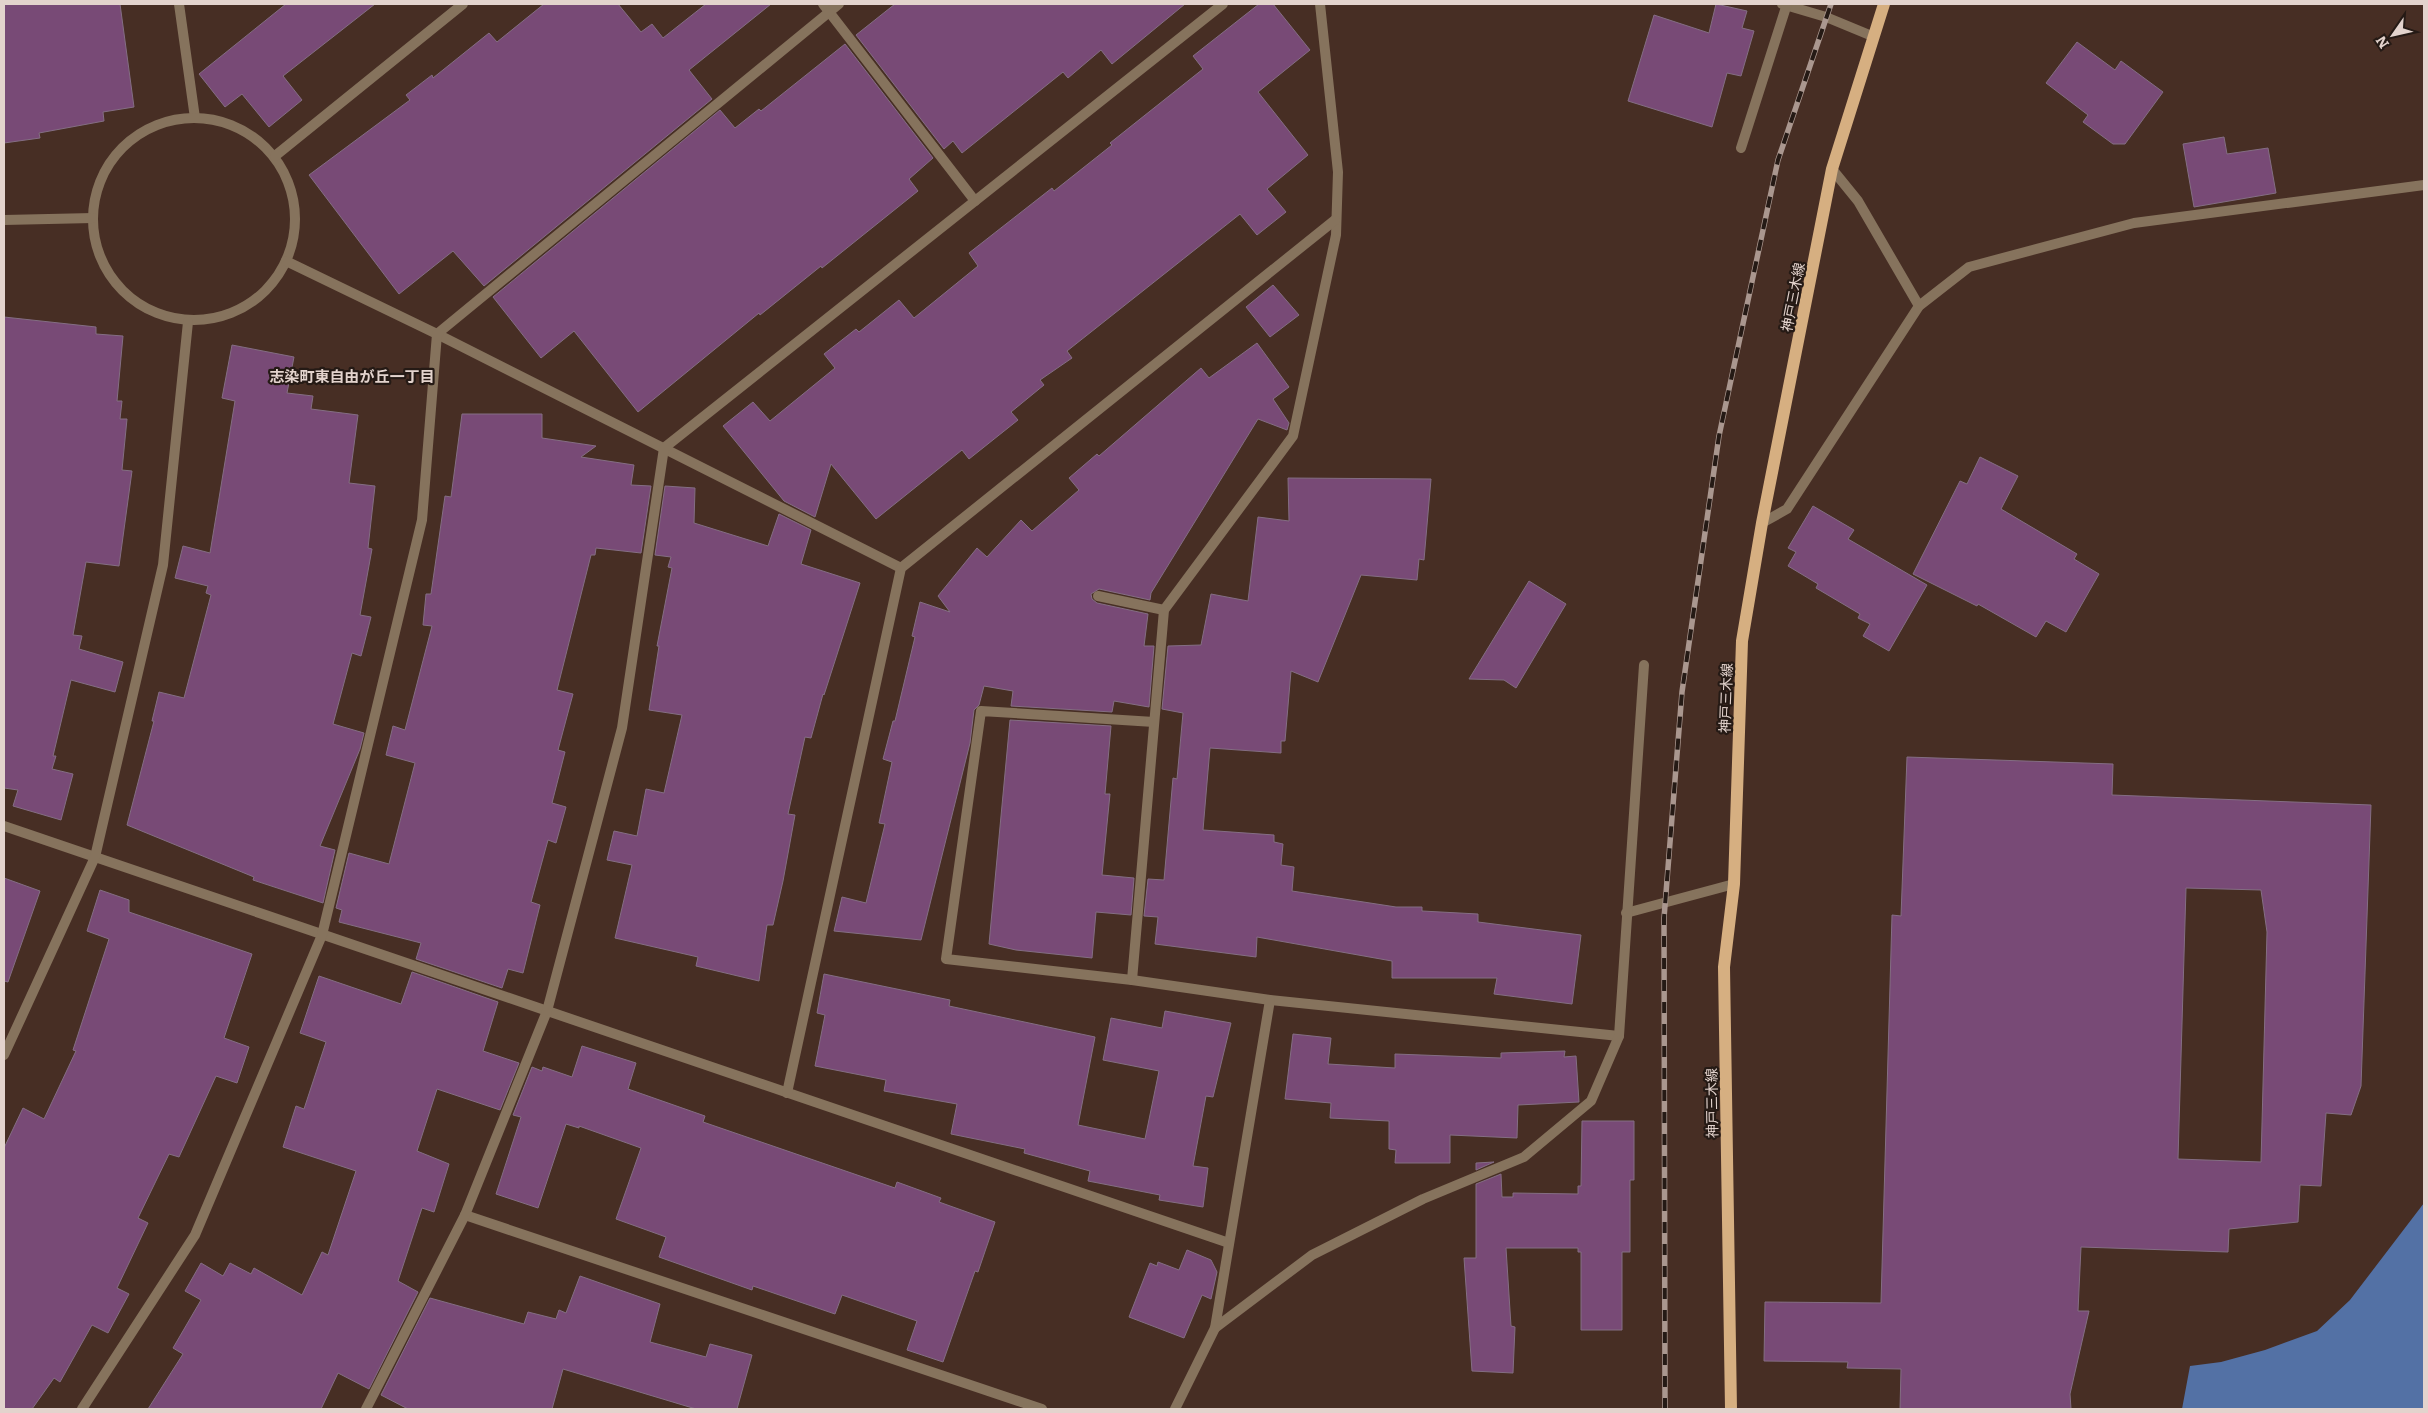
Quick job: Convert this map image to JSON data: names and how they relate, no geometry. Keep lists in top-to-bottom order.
{
  "streets": {
    "main road": ["神戸三木線"]
  },
  "districts": ["志染町東自由が丘一丁目"],
  "north": "bottom left"
}
